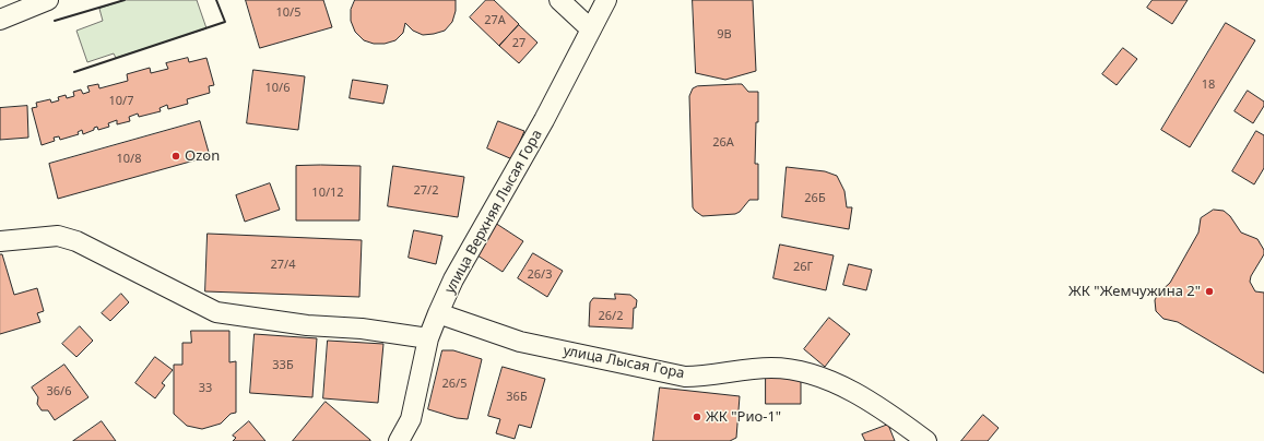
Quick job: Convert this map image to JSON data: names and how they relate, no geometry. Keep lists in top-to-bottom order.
{
  "streets": {
    "street": ["улица Верхняя Лысая Гора", "улица Лысая Гора"]
  },
  "crossings": [
    ["улица Верхняя Лысая Гора", "улица Лысая Гора"]
  ],
  "places": ["Ozon", "ЖК \"Жемчужина 2\"", "ЖК \"Рио-1\""],
  "house_numbers": [
    "10/5",
    "27А",
    "9В",
    "27",
    "18",
    "10/6",
    "10/7",
    "26А",
    "10/8",
    "27/2",
    "10/12",
    "26Б",
    "27/4",
    "26Г",
    "26/3",
    "26/2",
    "33Б",
    "26/5",
    "33",
    "36/6",
    "36Б"
  ]
}
